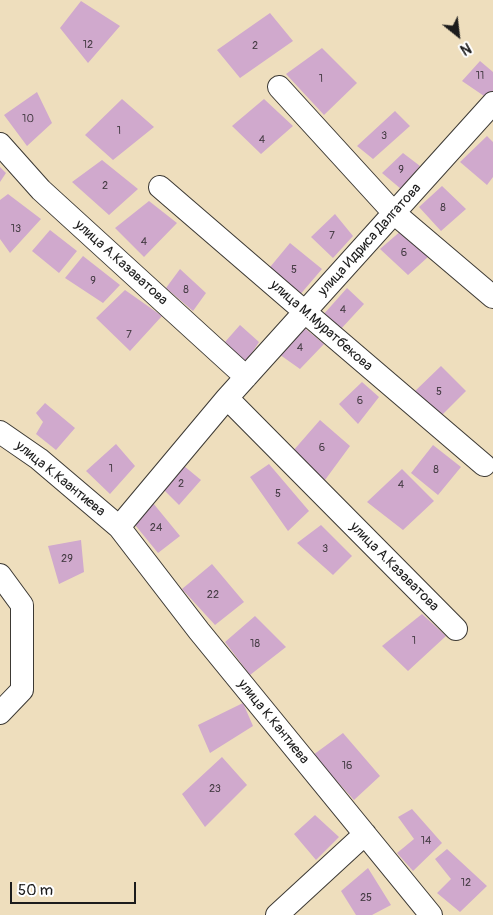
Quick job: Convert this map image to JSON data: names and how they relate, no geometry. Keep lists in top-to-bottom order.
{
  "streets": {
    "street": [
      "улица Идриса Далгатова",
      "улица А.Казаватова",
      "улица М.Муратбекова",
      "улица К.Каантиева",
      "улица К.Кантиева"
    ]
  },
  "crossings": [
    ["улица Идриса Далгатова", "улица А.Казаватова"],
    ["улица Идриса Далгатова", "улица М.Муратбекова"],
    ["улица Идриса Далгатова", "улица К.Каантиева"],
    ["улица Идриса Далгатова", "улица К.Кантиева"],
    ["улица К.Каантиева", "улица К.Кантиева"]
  ],
  "house_numbers": [
    "12",
    "2",
    "11",
    "1",
    "10",
    "1",
    "3",
    "4",
    "9",
    "2",
    "8",
    "13",
    "7",
    "4",
    "6",
    "5",
    "9",
    "8",
    "4",
    "7",
    "4",
    "5",
    "6",
    "6",
    "1",
    "8",
    "2",
    "4",
    "5",
    "24",
    "3",
    "29",
    "22",
    "1",
    "18",
    "16",
    "23",
    "14",
    "12",
    "25"
  ],
  "scale_bar": "50 m",
  "north": "bottom right"
}
